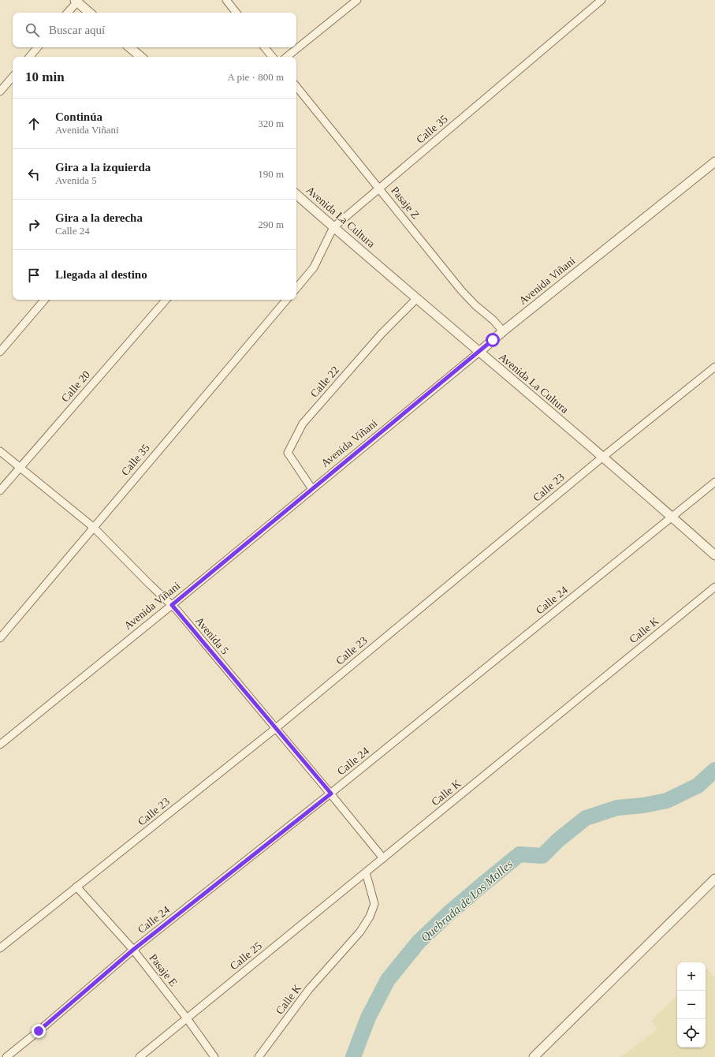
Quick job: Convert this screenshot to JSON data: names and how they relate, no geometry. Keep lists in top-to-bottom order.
{
  "streets": {
    "street": [
      "Calle 35",
      "Pasaje Z",
      "Avenida La Cultura",
      "Avenida Viñani",
      "Calle 22",
      "Calle 20",
      "Calle 23",
      "Calle 24",
      "Calle K",
      "Avenida 5",
      "Calle 25",
      "Pasaje E"
    ]
  },
  "crossings": [
    ["Calle 35", "Pasaje Z"],
    ["Calle 35", "Avenida La Cultura"],
    ["Calle 35", "Avenida 5"],
    ["Pasaje Z", "Avenida Viñani"],
    ["Avenida La Cultura", "Avenida Viñani"],
    ["Avenida La Cultura", "Calle 22"],
    ["Avenida La Cultura", "Calle 23"],
    ["Avenida La Cultura", "Calle 24"],
    ["Avenida Viñani", "Calle 22"],
    ["Avenida Viñani", "Avenida 5"],
    ["Calle 20", "Avenida 5"],
    ["Calle 23", "Avenida 5"],
    ["Calle 23", "Pasaje E"],
    ["Calle 24", "Avenida 5"],
    ["Calle 24", "Pasaje E"],
    ["Calle K", "Avenida 5"],
    ["Calle K", "Calle 25"],
    ["Calle 25", "Pasaje E"]
  ],
  "water": ["Quebrada de Los Molles"],
  "page": {
    "search": "Buscar aquí",
    "heading": ["10 min", "A pie · 800 m"],
    "list": [
      ["Continúa", "Avenida Viñani", "320 m"],
      ["Gira a la izquierda", "Avenida 5", "190 m"],
      ["Gira a la derecha", "Calle 24", "290 m"],
      "Llegada al destino"
    ],
    "map_buttons": ["+", "−"]
  }
}
